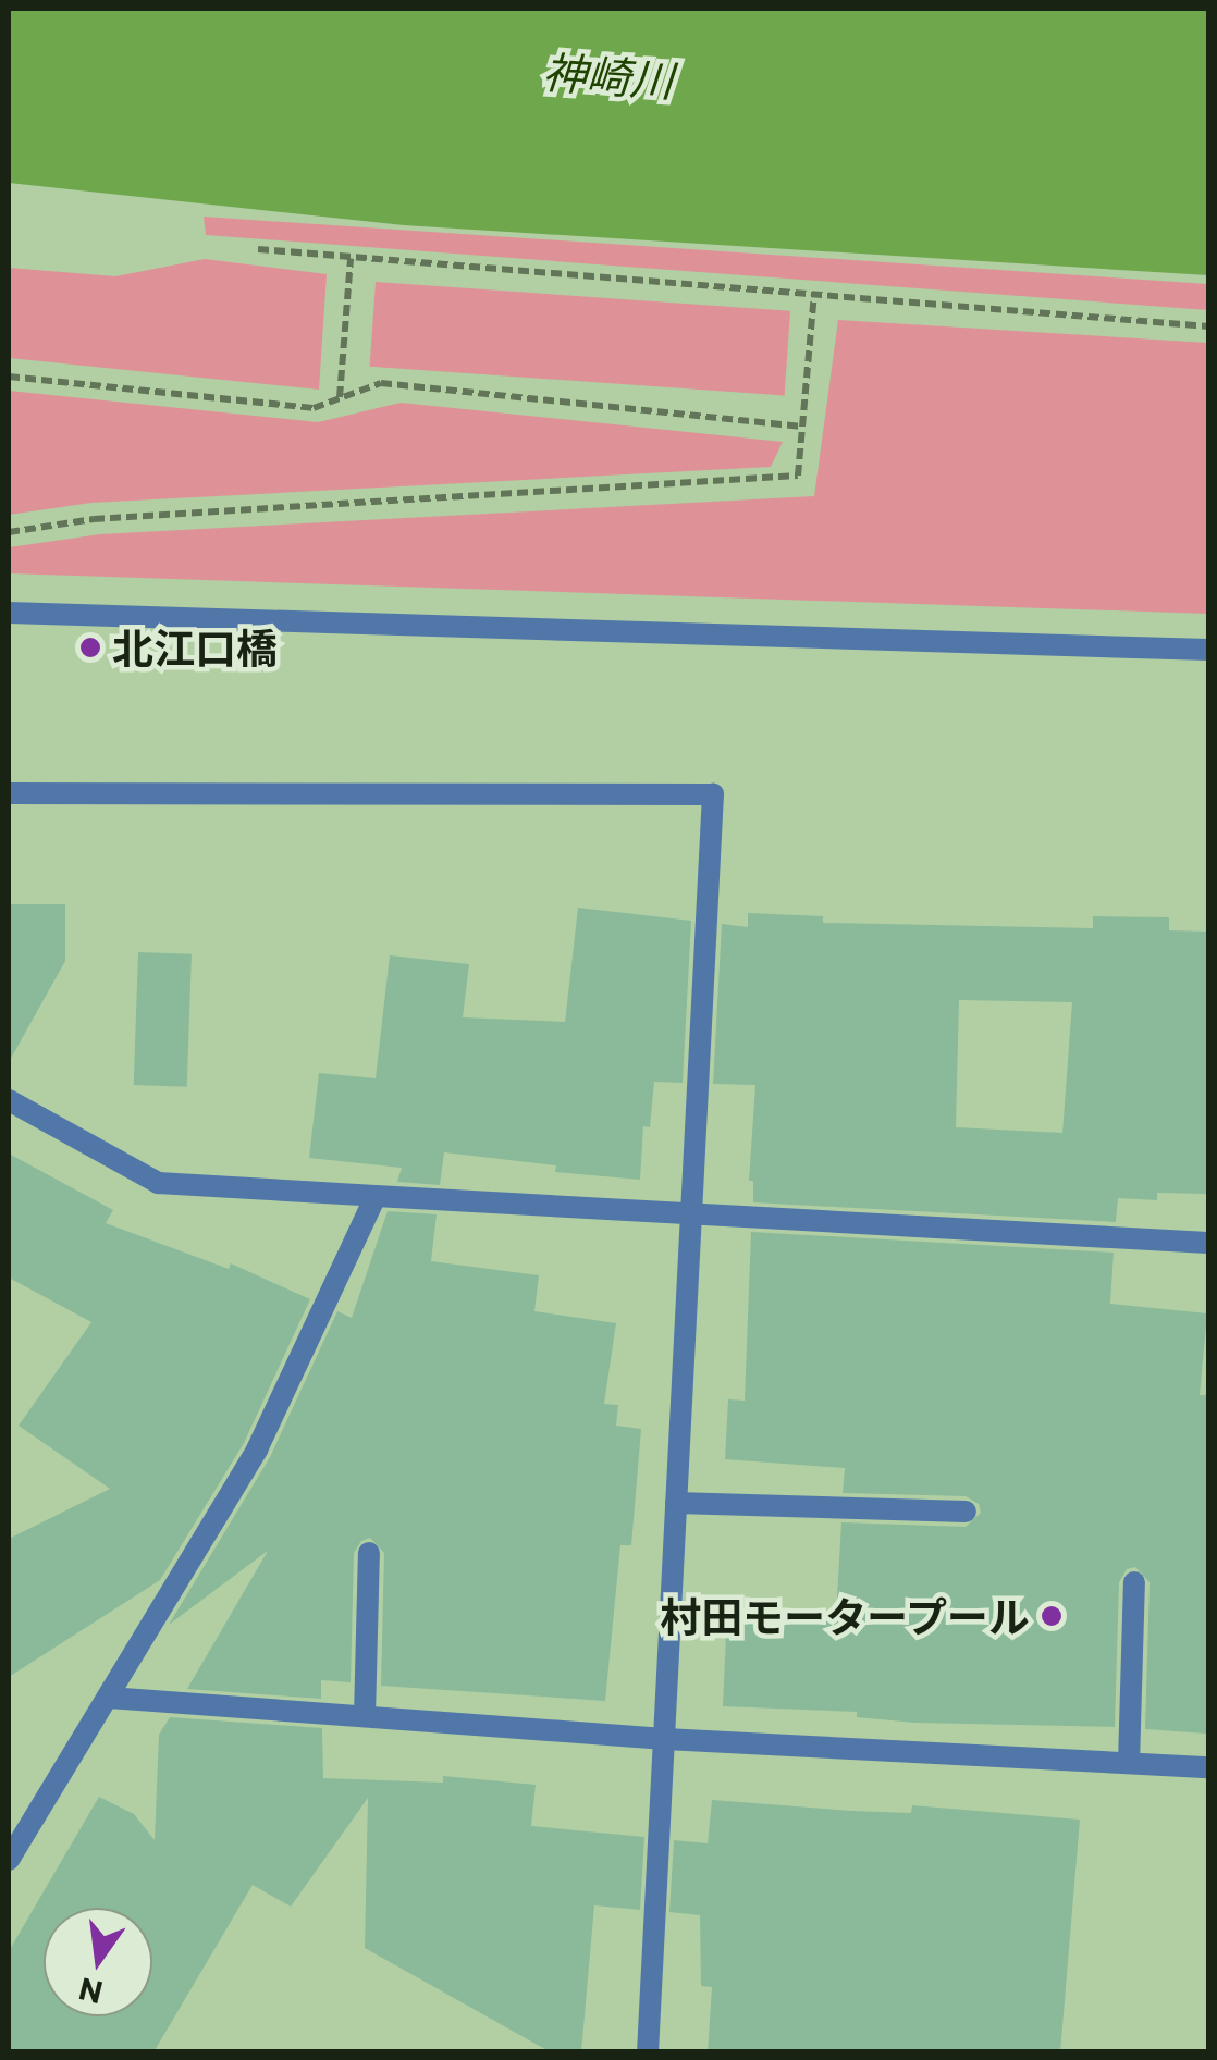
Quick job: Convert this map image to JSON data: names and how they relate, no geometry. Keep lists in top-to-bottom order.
{
  "water": ["神崎川"],
  "places": ["北江口橋", "村田モータープール"],
  "north": "bottom"
}
